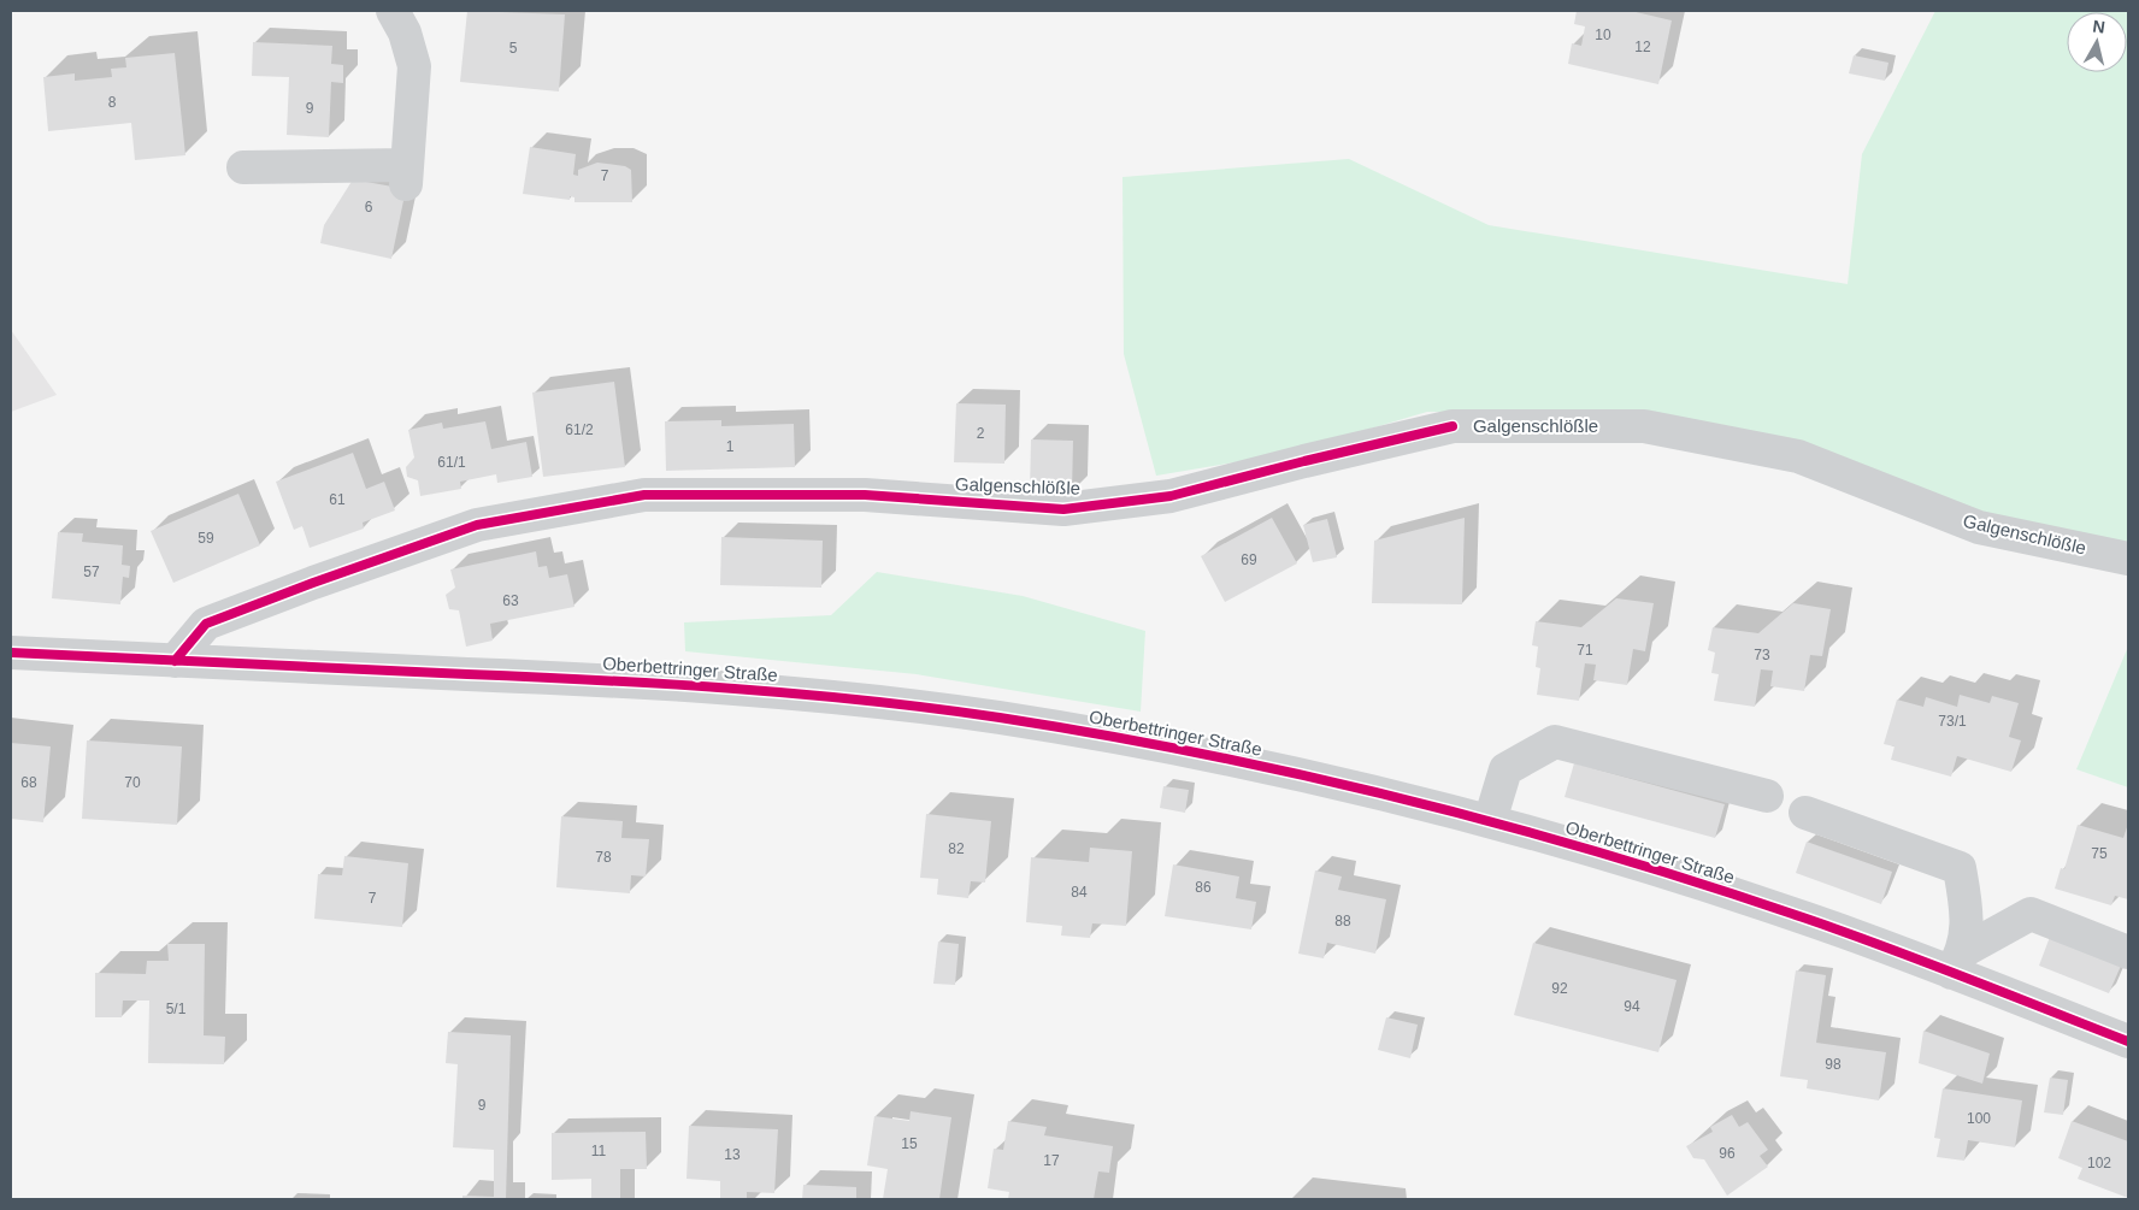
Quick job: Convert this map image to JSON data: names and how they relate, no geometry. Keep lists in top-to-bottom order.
{
  "streets": {
    "street": ["Galgenschlößle", "Oberbettringer Straße"]
  },
  "crossings": [
    ["Galgenschlößle", "Oberbettringer Straße"]
  ],
  "house_numbers": [
    "10",
    "12",
    "5",
    "8",
    "9",
    "7",
    "6",
    "61/2",
    "2",
    "1",
    "61/1",
    "61",
    "59",
    "69",
    "57",
    "63",
    "71",
    "73",
    "73/1",
    "68",
    "70",
    "82",
    "75",
    "78",
    "86",
    "84",
    "7",
    "88",
    "92",
    "94",
    "5/1",
    "98",
    "9",
    "100",
    "15",
    "11",
    "96",
    "13",
    "17",
    "102"
  ],
  "north": "top"
}
